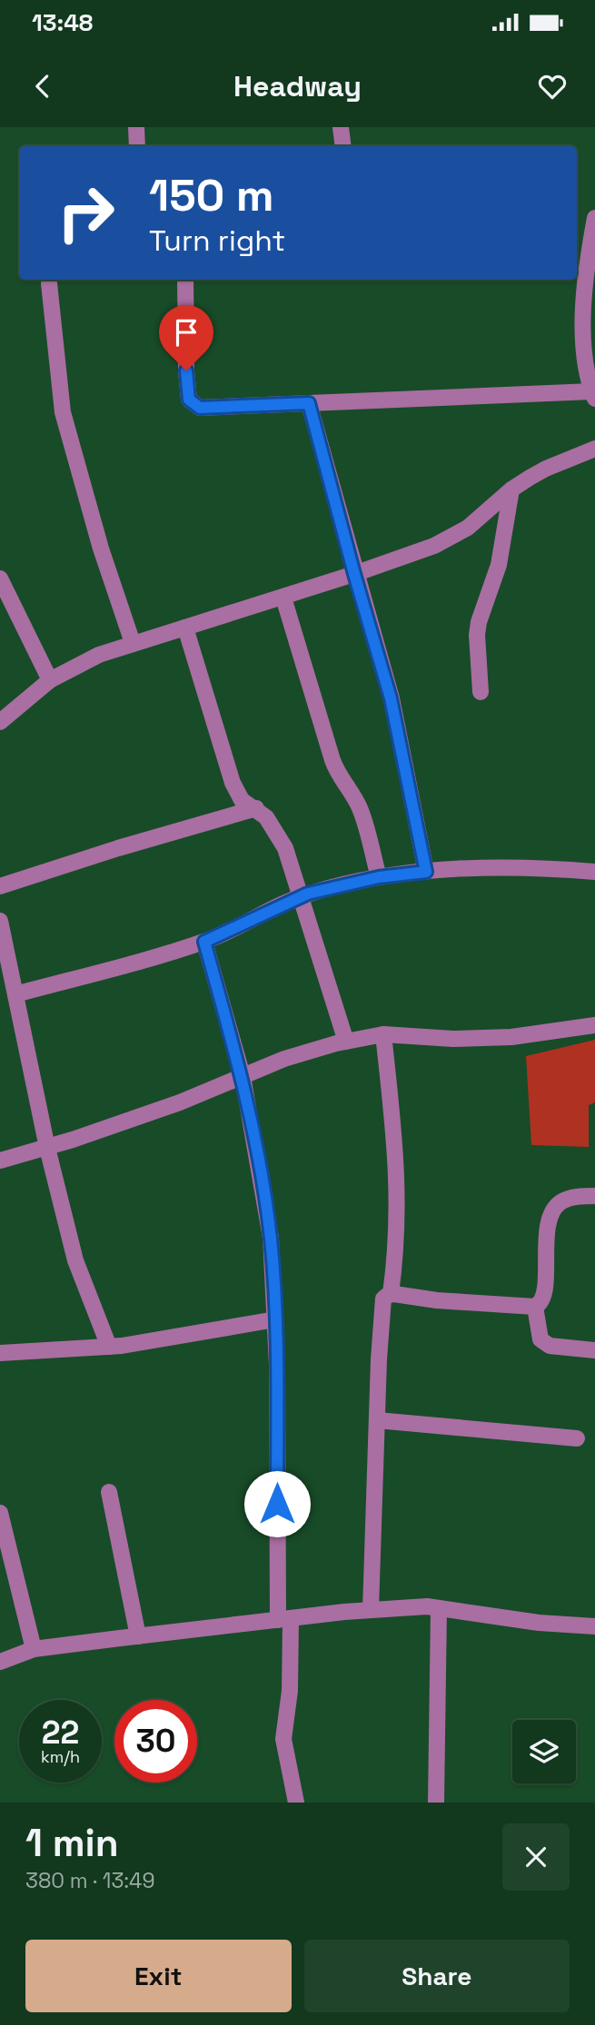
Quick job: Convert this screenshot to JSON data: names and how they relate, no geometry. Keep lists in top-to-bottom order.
{
  "page": {
    "status": "13:48",
    "header": "Headway",
    "turn": ["150 m", "Turn right"],
    "speed": "22 km/h",
    "limit": "30",
    "heading": ["1 min", "380 m · 13:49"],
    "buttons": ["Exit", "Share"]
  }
}
